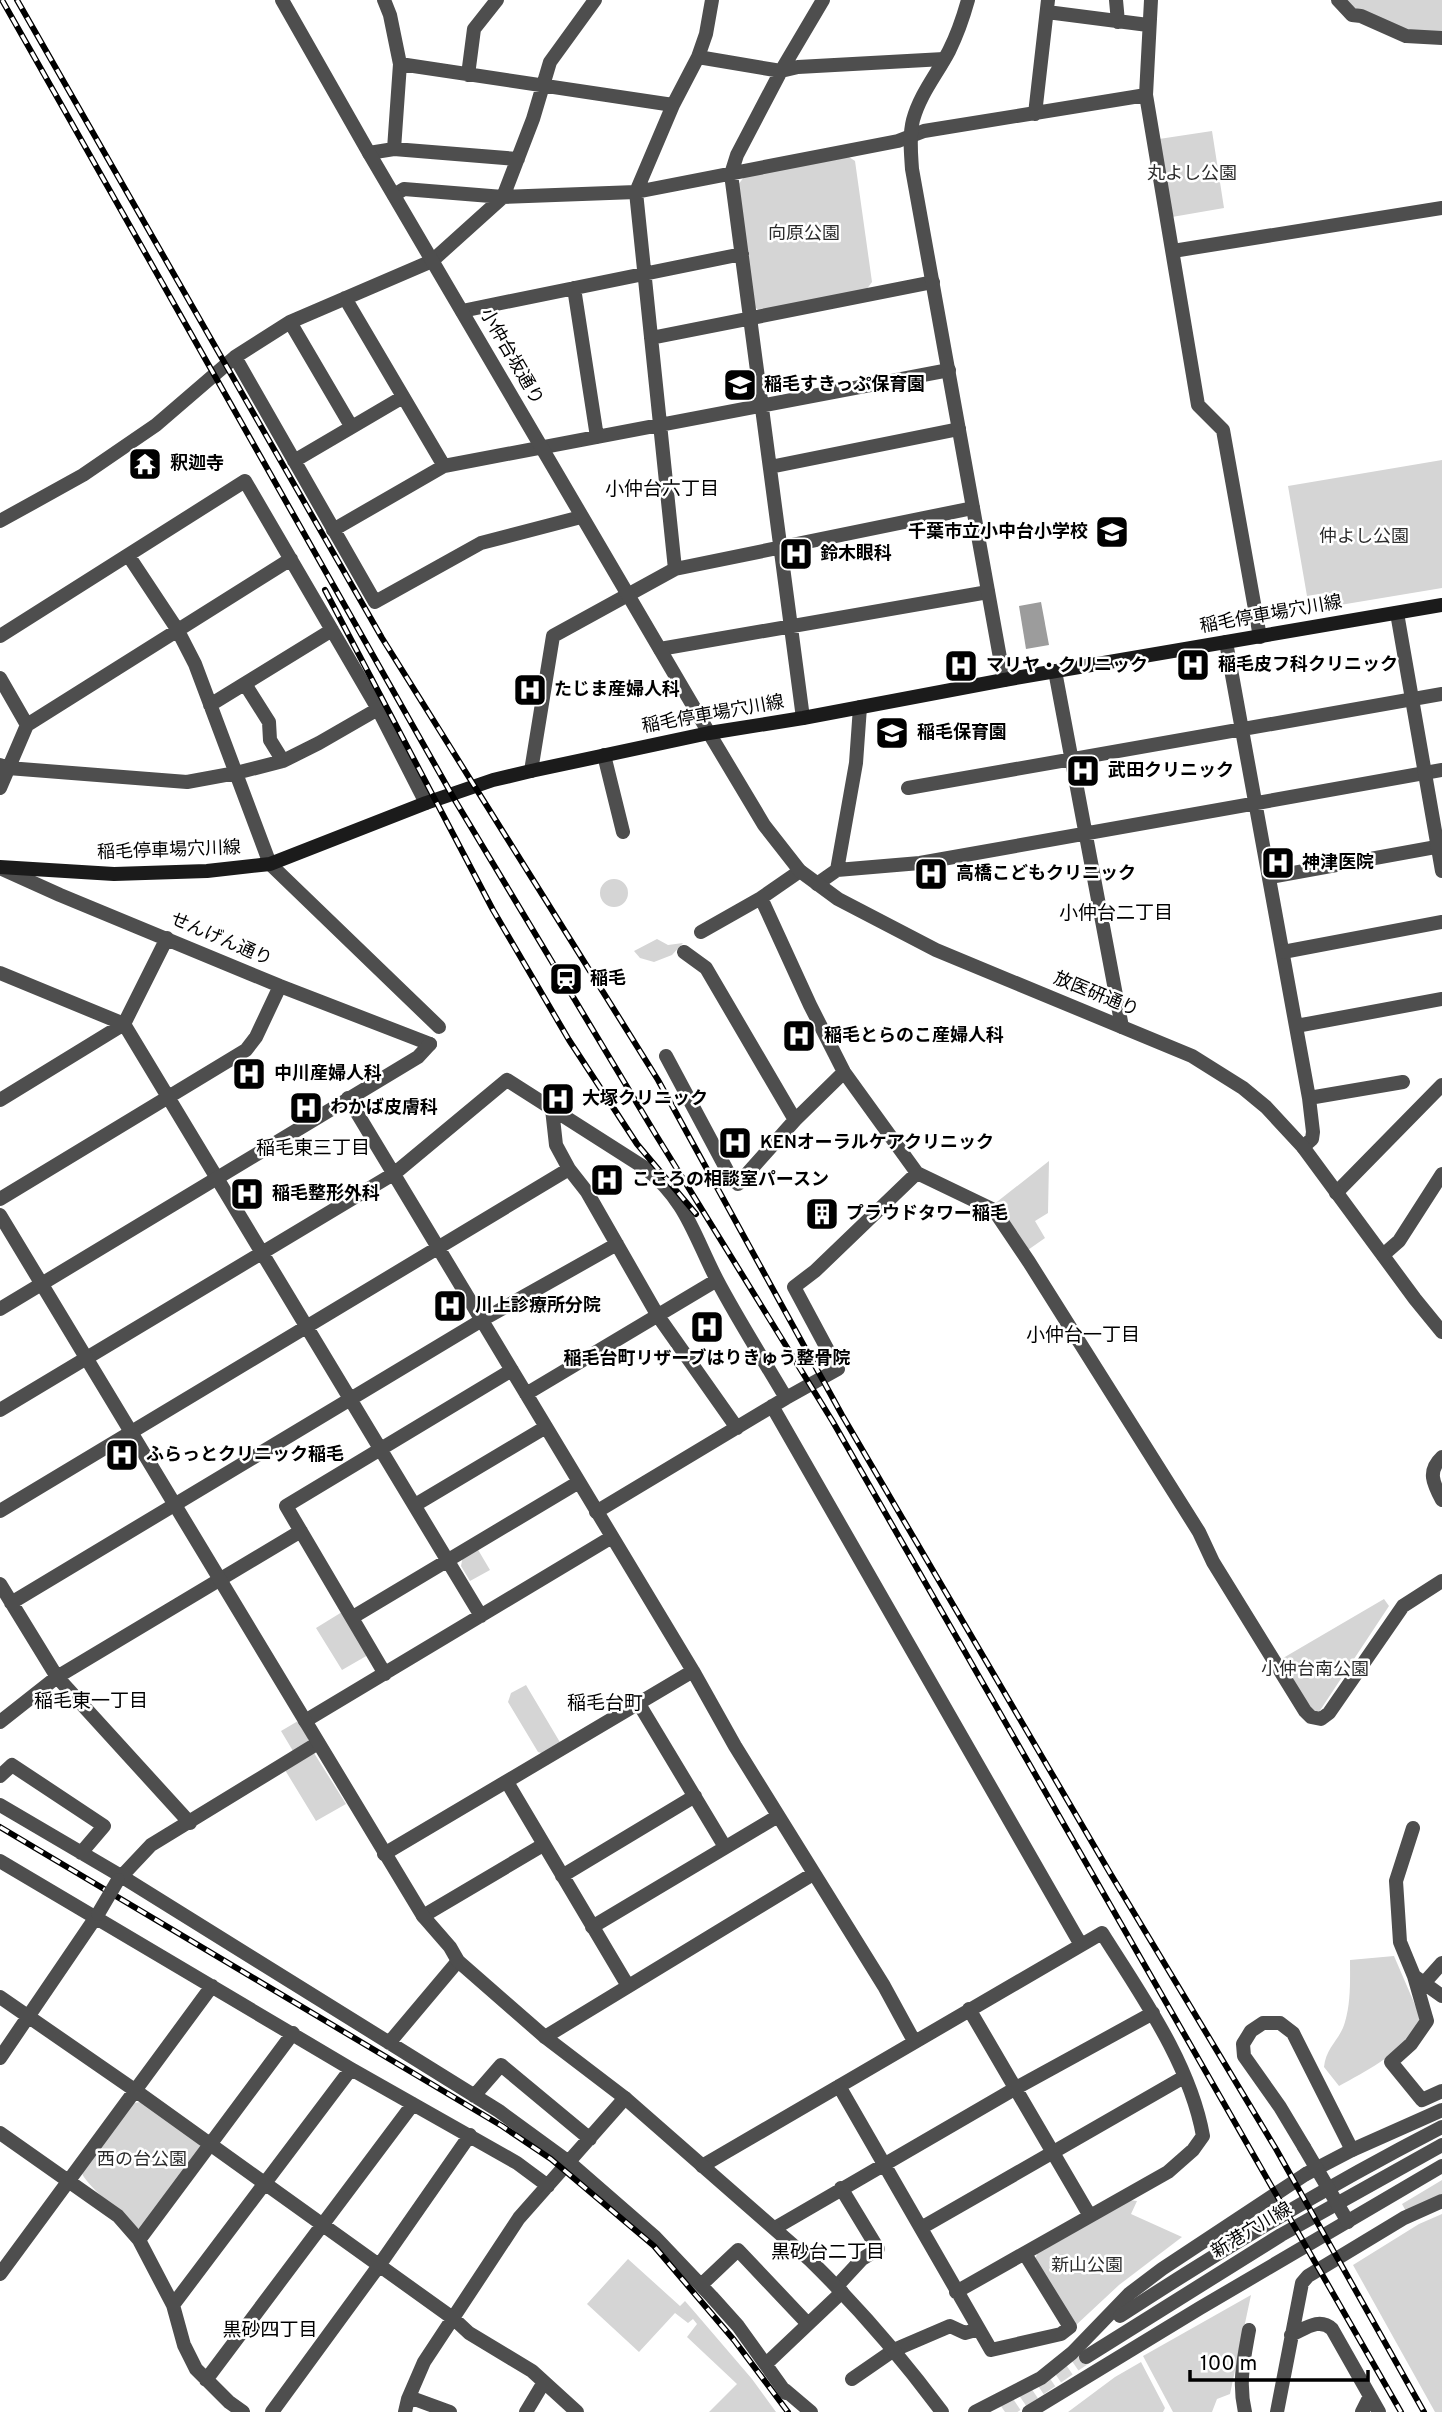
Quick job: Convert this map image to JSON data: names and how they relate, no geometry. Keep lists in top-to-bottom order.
{
  "streets": {
    "main road": ["稲毛停車場穴川線"],
    "street": [
      "小仲台坂通り",
      "せんげん通り",
      "放医研通り",
      "新港穴川線"
    ]
  },
  "crossings": [
    ["小仲台坂通り", "稲毛停車場穴川線"],
    ["小仲台坂通り", "放医研通り"],
    ["稲毛停車場穴川線", "せんげん通り"],
    ["稲毛停車場穴川線", "放医研通り"]
  ],
  "districts": [
    "小仲台六丁目",
    "小仲台二丁目",
    "稲毛東三丁目",
    "小仲台一丁目",
    "稲毛東一丁目",
    "稲毛台町",
    "黒砂台二丁目",
    "黒砂四丁目"
  ],
  "parks": [
    "丸よし公園",
    "向原公園",
    "仲よし公園",
    "小仲台南公園",
    "西の台公園",
    "新山公園"
  ],
  "places": {
    "school or university": ["稲毛すきっぷ保育園", "千葉市立小中台小学校", "稲毛保育園"],
    "temple": ["釈迦寺"],
    "hospital": [
      "鈴木眼科",
      "稲毛皮フ科クリニック",
      "マリヤ・クリニック",
      "たじま産婦人科",
      "武田クリニック",
      "神津医院",
      "高橋こどもクリニック",
      "稲毛とらのこ産婦人科",
      "中川産婦人科",
      "大塚クリニック",
      "わかば皮膚科",
      "KENオーラルケアクリニック",
      "こころの相談室パースン",
      "稲毛整形外科",
      "川上診療所分院",
      "稲毛台町リザーブはりきゅう整骨院",
      "ふらっとクリニック稲毛"
    ],
    "station": ["稲毛"],
    "building": ["プラウドタワー稲毛"]
  },
  "scale_bar": "100 m"
}
